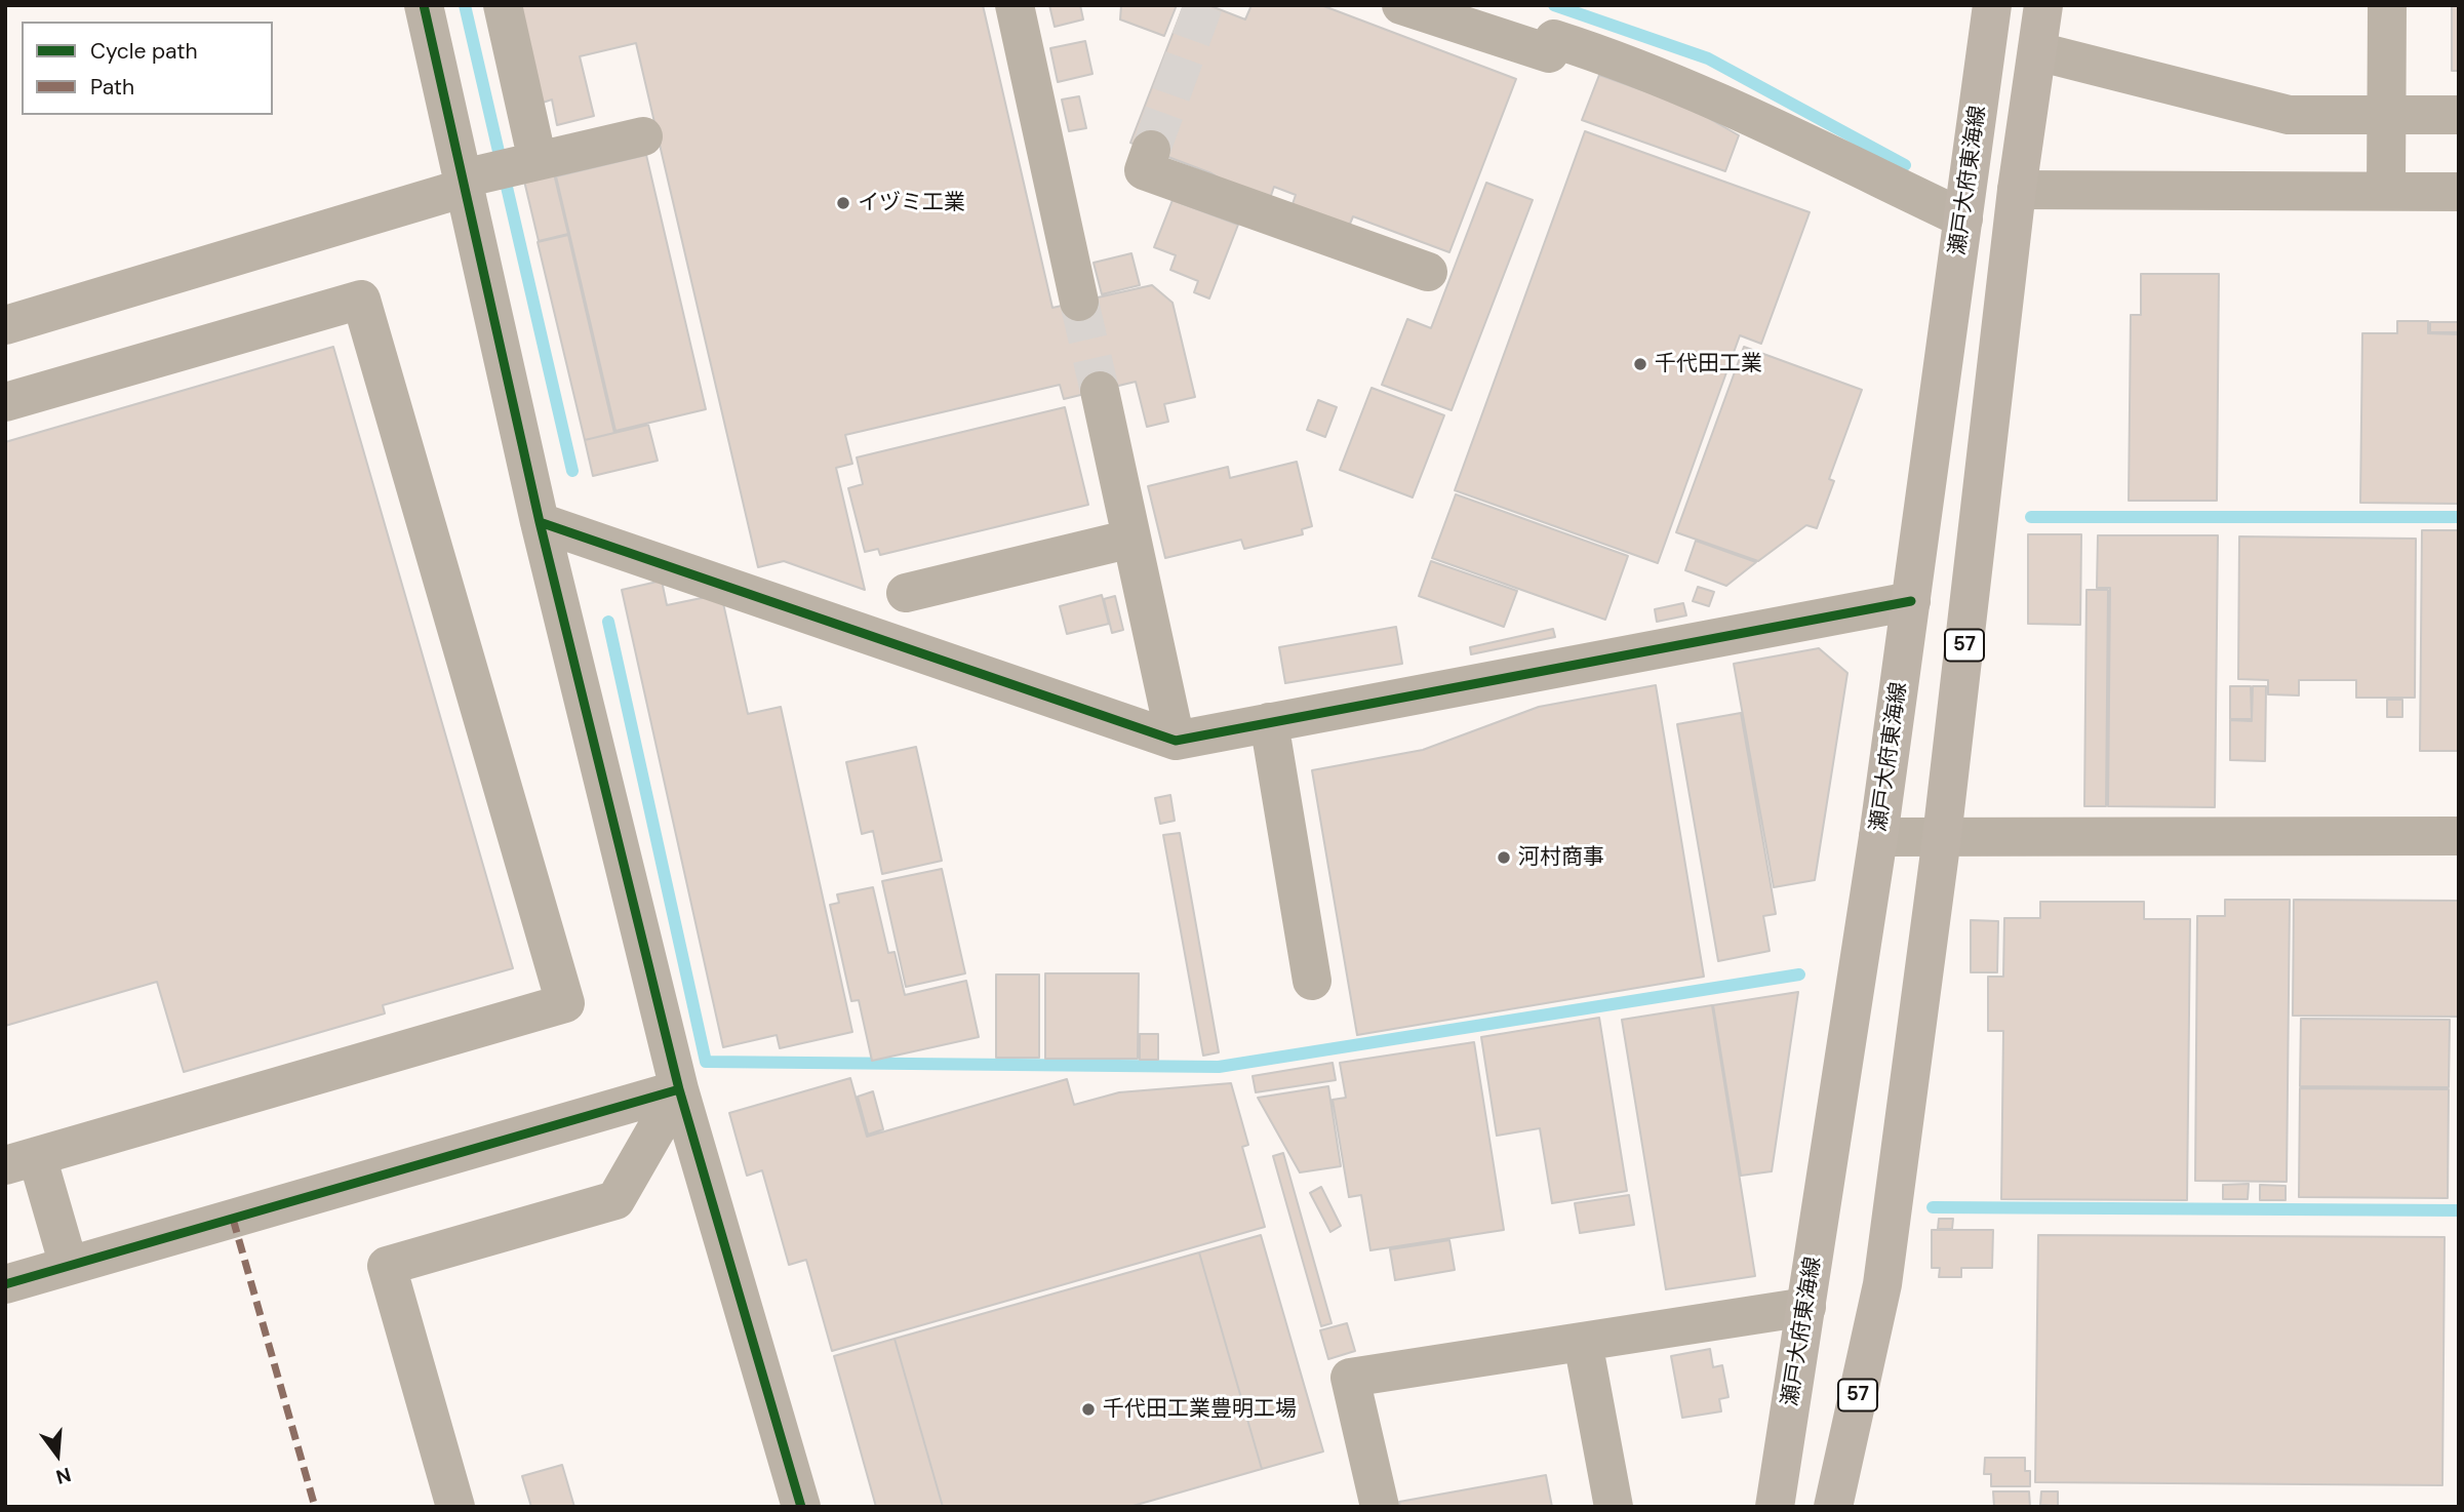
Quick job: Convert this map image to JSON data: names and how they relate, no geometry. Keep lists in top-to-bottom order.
{
  "streets": {
    "main road": ["瀬戸大府東海線", "57"]
  },
  "places": [
    "イヅミ工業",
    "千代田工業",
    "河村商事",
    "千代田工業豊明工場"
  ],
  "legend": ["Cycle path", "Path"],
  "north": "bottom"
}
